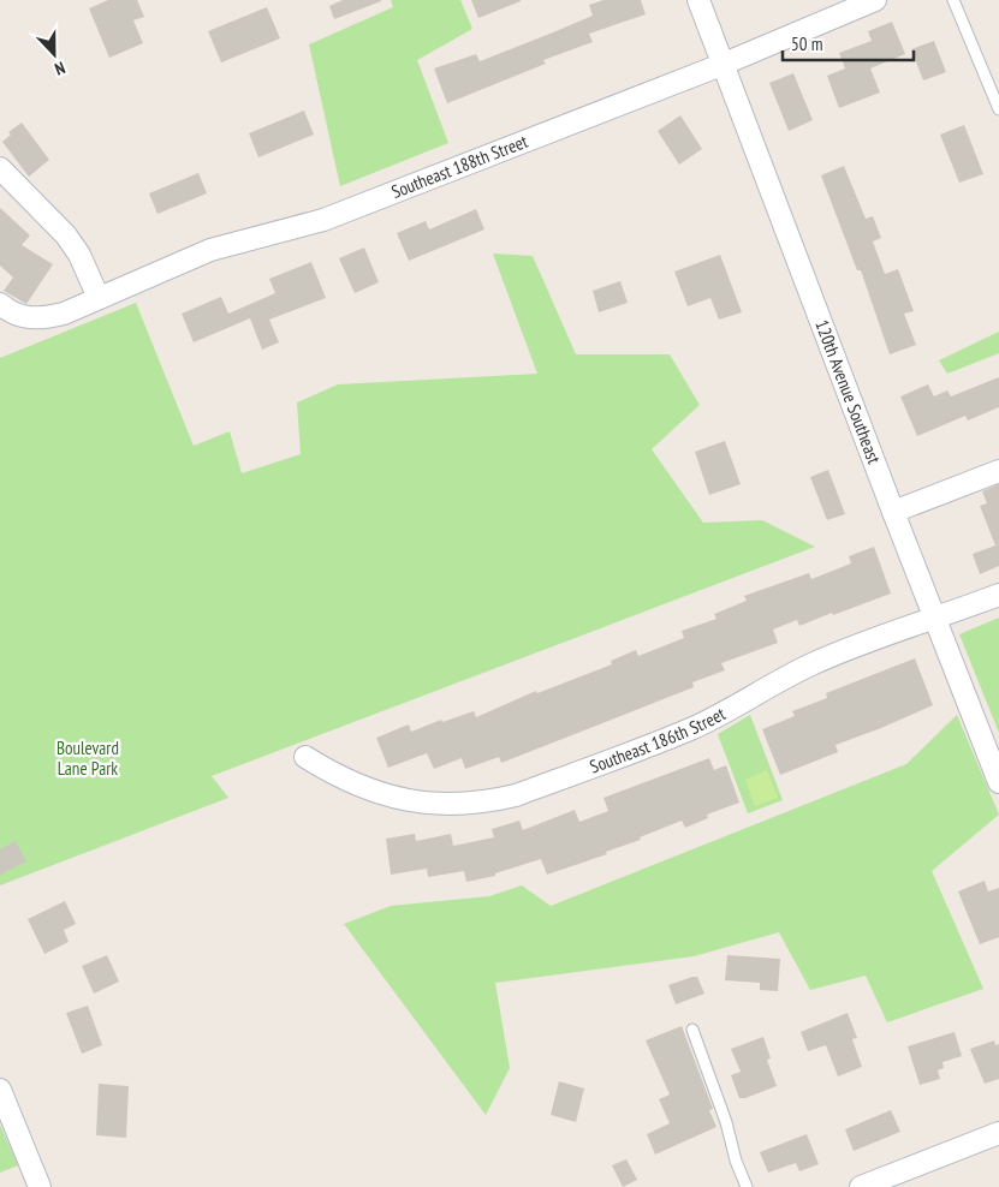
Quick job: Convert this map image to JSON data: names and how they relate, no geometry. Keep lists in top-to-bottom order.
{
  "streets": {
    "street": ["Southeast 188th Street", "120th Avenue Southeast", "Southeast 186th Street"]
  },
  "crossings": [
    ["Southeast 188th Street", "120th Avenue Southeast"],
    ["120th Avenue Southeast", "Southeast 186th Street"]
  ],
  "parks": ["Boulevard Lane Park"],
  "scale_bar": "50 m",
  "north": "bottom"
}
